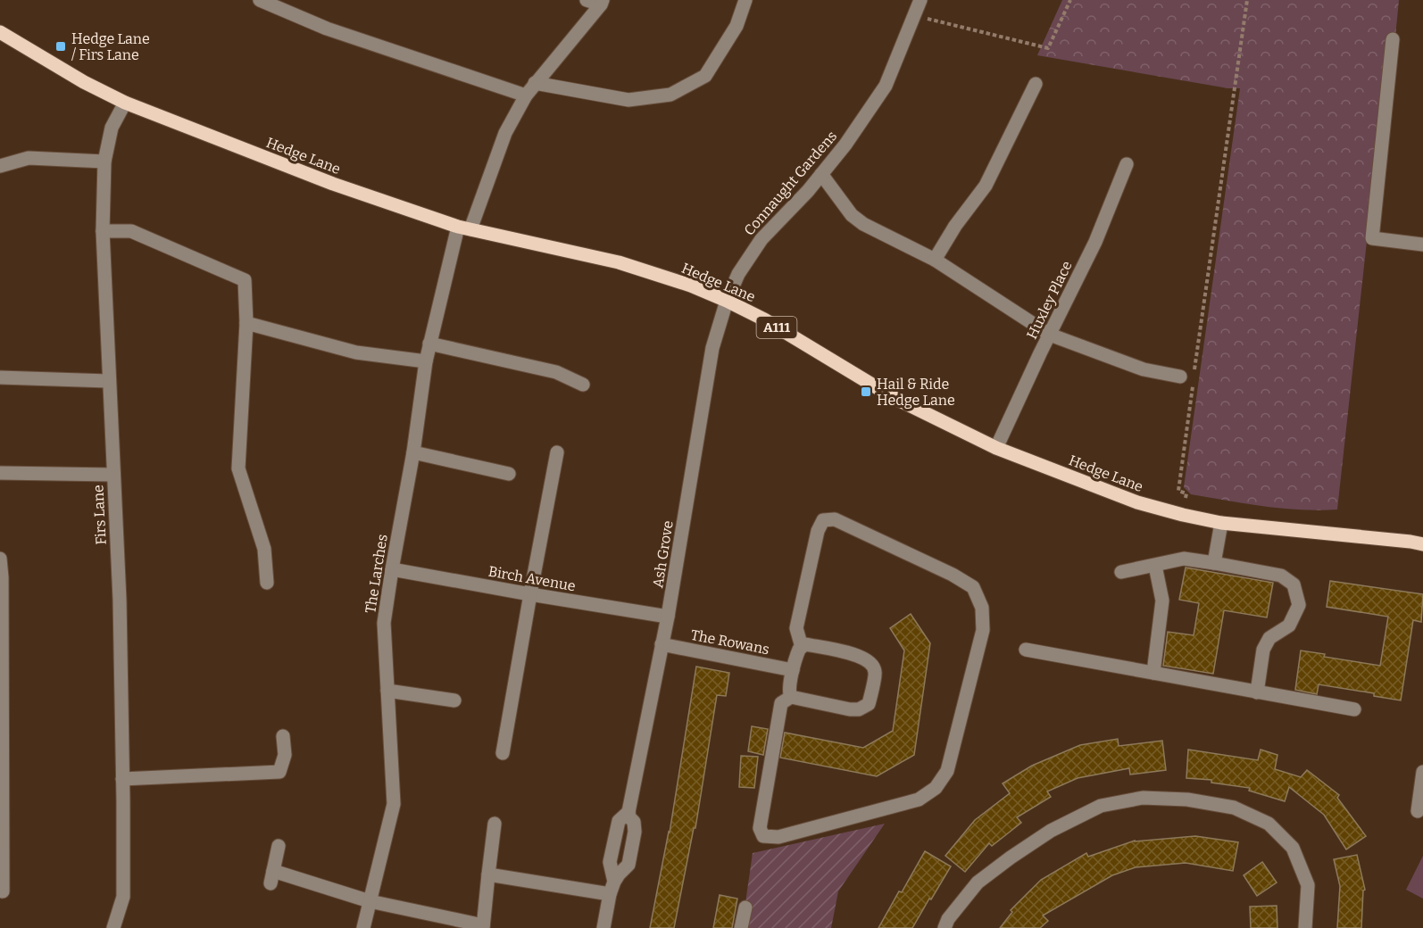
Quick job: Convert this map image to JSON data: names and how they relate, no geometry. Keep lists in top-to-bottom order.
{
  "streets": {
    "main road": ["Hedge Lane", "A111"],
    "street": [
      "Connaught Gardens",
      "Huxley Place",
      "Firs Lane",
      "Ash Grove",
      "The Larches",
      "Birch Avenue",
      "The Rowans"
    ]
  },
  "crossings": [
    ["Hedge Lane", "Connaught Gardens"],
    ["Hedge Lane", "Huxley Place"],
    ["Hedge Lane", "Firs Lane"],
    ["Hedge Lane", "Ash Grove"],
    ["Hedge Lane", "The Larches"],
    ["Connaught Gardens", "Ash Grove"],
    ["Ash Grove", "Birch Avenue"],
    ["Ash Grove", "The Rowans"],
    ["The Larches", "Birch Avenue"]
  ],
  "places": {
    "transit": ["Hedge Lane / Firs Lane", "Hail & Ride Hedge Lane"]
  }
}
